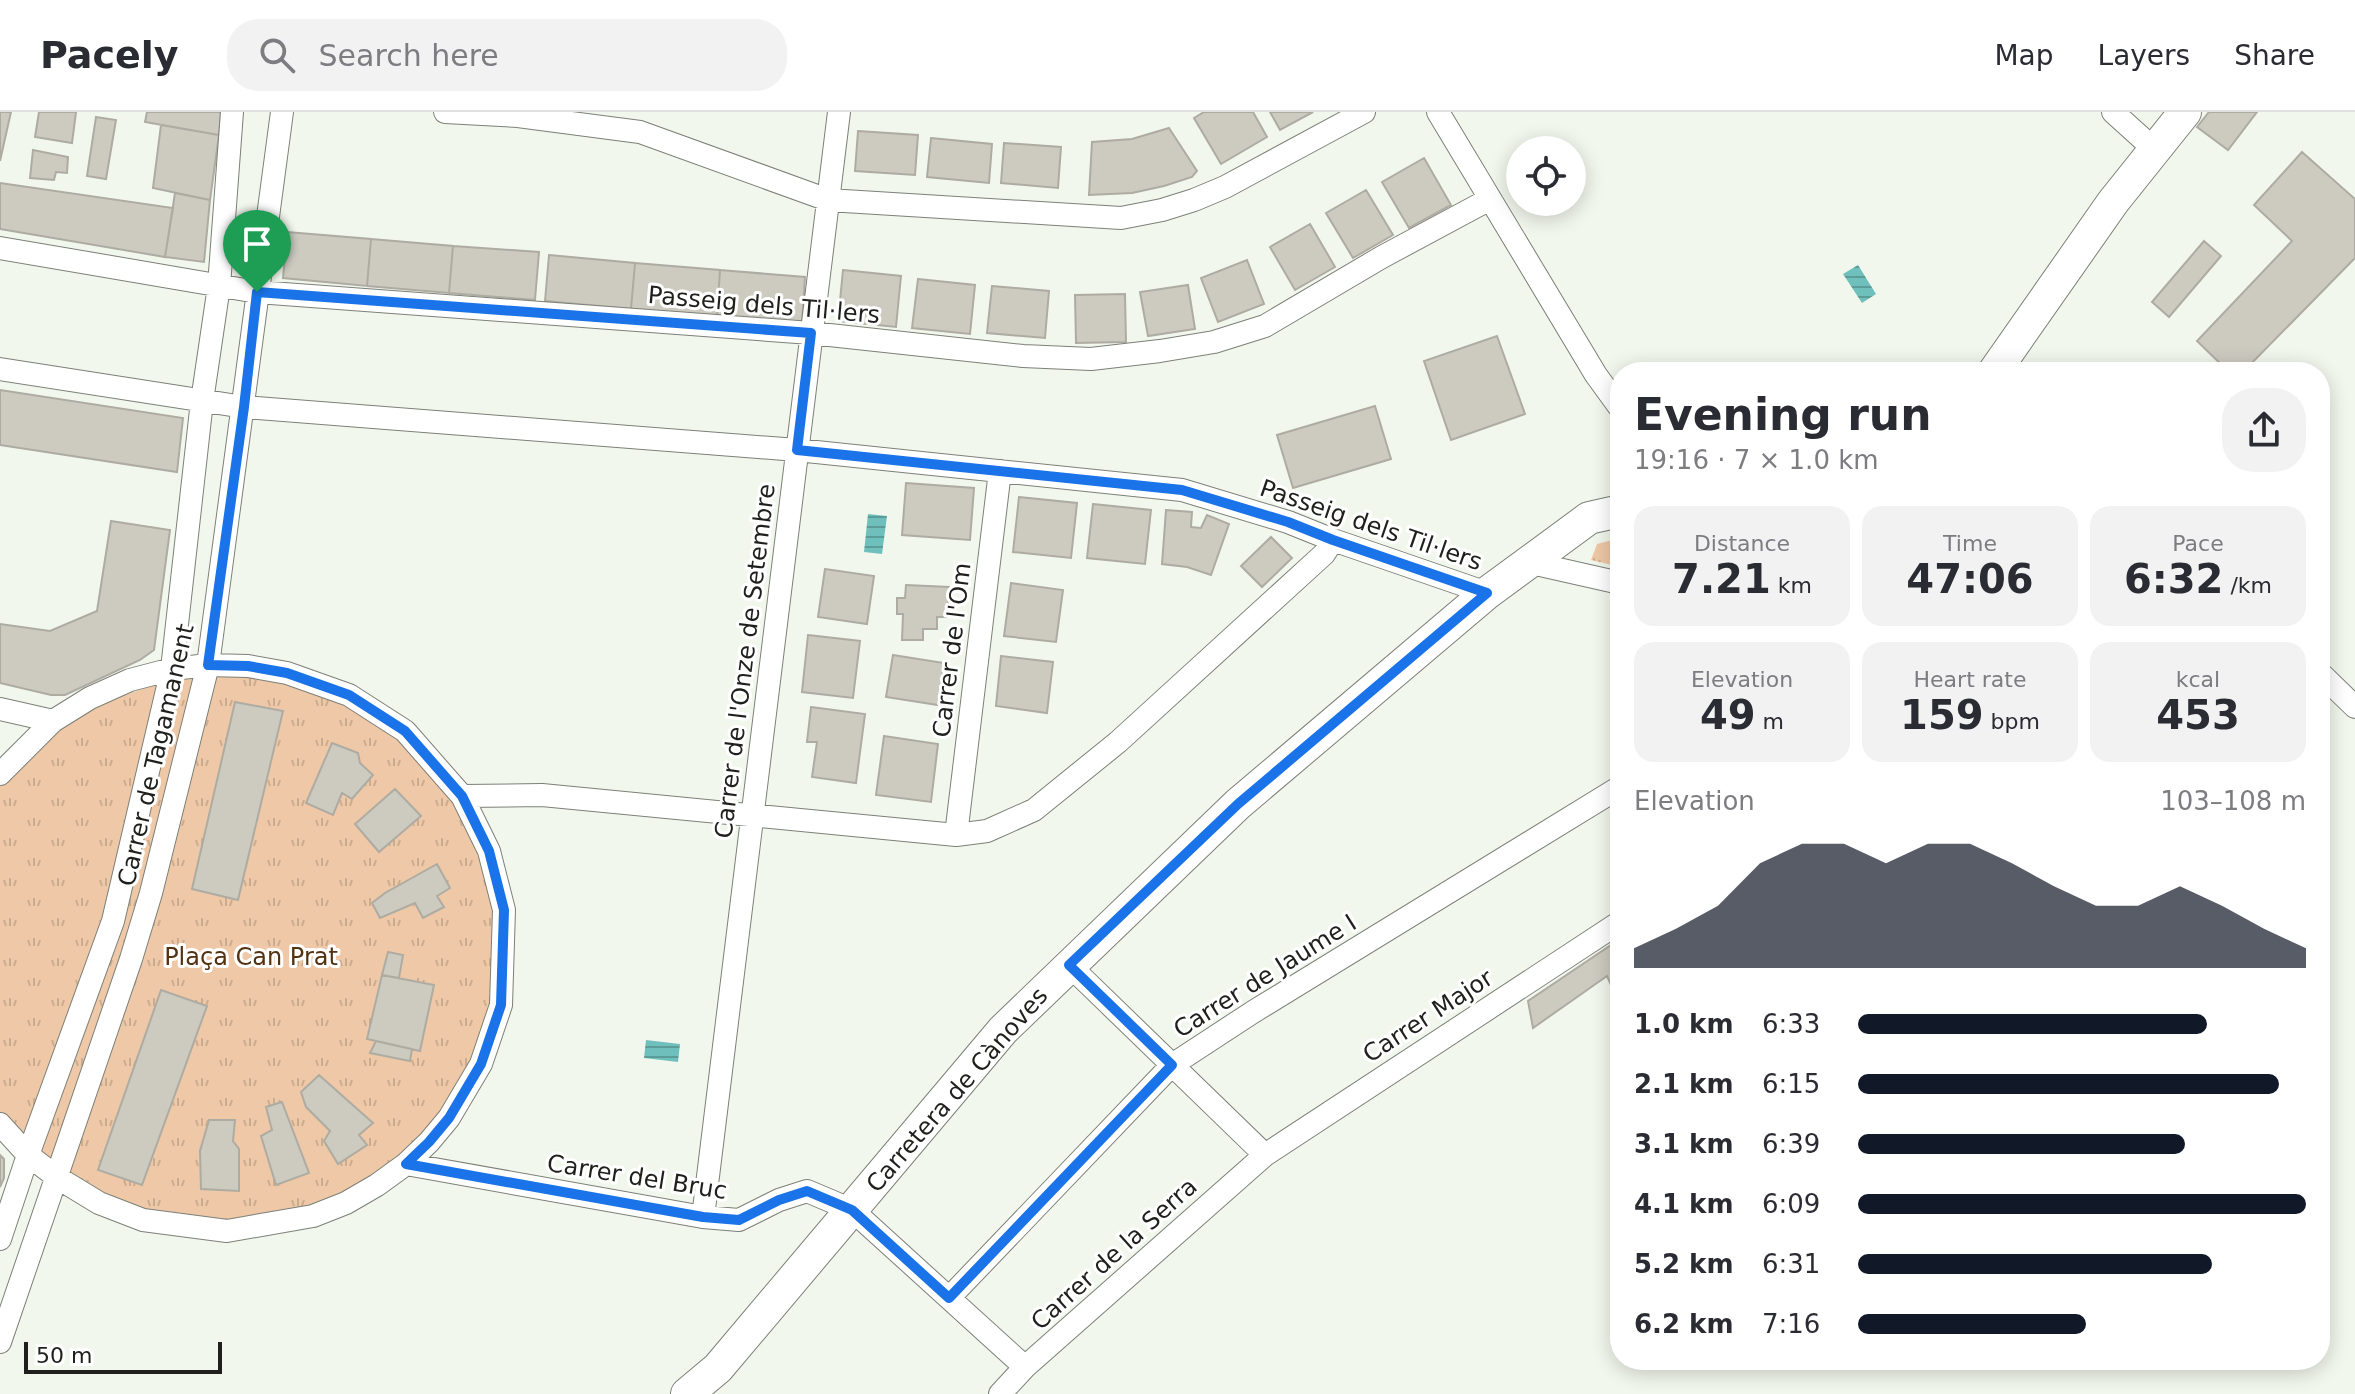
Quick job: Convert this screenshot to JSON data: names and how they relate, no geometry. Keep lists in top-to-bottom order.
{
  "streets": {
    "street": [
      "Passeig dels Til·lers",
      "Carrer de l'Om",
      "Carrer de l'Onze de Setembre",
      "Carrer de Tagamanent",
      "Carrer de Jaume I",
      "Carrer Major",
      "Carretera de Cànoves",
      "Carrer del Bruc",
      "Carrer de la Serra"
    ]
  },
  "crossings": [
    ["Passeig dels Til·lers", "Carrer de l'Om"],
    ["Passeig dels Til·lers", "Carrer de l'Onze de Setembre"],
    ["Passeig dels Til·lers", "Carrer de Tagamanent"],
    ["Passeig dels Til·lers", "Carretera de Cànoves"],
    ["Carrer de l'Onze de Setembre", "Carrer del Bruc"],
    ["Carrer de Jaume I", "Carrer del Bruc"],
    ["Carrer Major", "Carrer de la Serra"],
    ["Carretera de Cànoves", "Carrer del Bruc"],
    ["Carrer del Bruc", "Carrer de la Serra"]
  ],
  "parks": ["Plaça Can Prat"],
  "scale_bar": "50 m",
  "page": {
    "header": "Pacely",
    "search": "Search here",
    "nav": ["Map", "Layers", "Share"],
    "heading": ["Evening run", "19:16 · 7 × 1.0 km"],
    "stats": [
      ["Distance", "7.21 km"],
      ["Time", "47:06"],
      ["Pace", "6:32 /km"],
      ["Elevation", "49 m"],
      ["Heart rate", "159 bpm"],
      ["kcal", "453"]
    ],
    "chart": ["Elevation", "103–108 m"],
    "list": [
      {
        "name": "1.0 km",
        "note": "6:33"
      },
      {
        "name": "2.1 km",
        "note": "6:15"
      },
      {
        "name": "3.1 km",
        "note": "6:39"
      },
      {
        "name": "4.1 km",
        "note": "6:09"
      },
      {
        "name": "5.2 km",
        "note": "6:31"
      },
      {
        "name": "6.2 km",
        "note": "7:16"
      }
    ],
    "scale": "50 m"
  }
}
